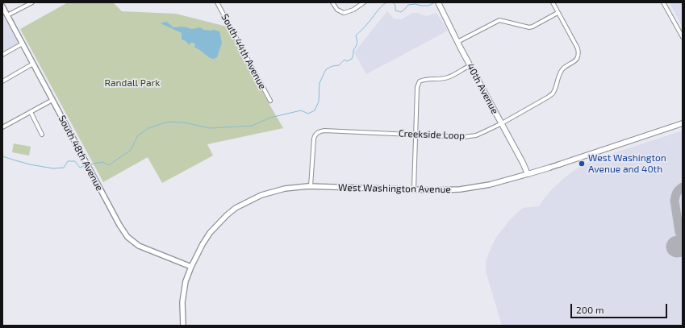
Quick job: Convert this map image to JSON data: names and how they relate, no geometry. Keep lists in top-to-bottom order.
{
  "streets": {
    "main road": ["40th Avenue", "South 48th Avenue", "West Washington Avenue"],
    "street": ["South 44th Avenue", "Creekside Loop"]
  },
  "crossings": [
    ["40th Avenue", "Creekside Loop"],
    ["40th Avenue", "West Washington Avenue"],
    ["Creekside Loop", "West Washington Avenue"],
    ["South 48th Avenue", "West Washington Avenue"]
  ],
  "parks": ["Randall Park"],
  "places": ["West Washington Avenue and 40th"],
  "scale_bar": "200 m"
}
